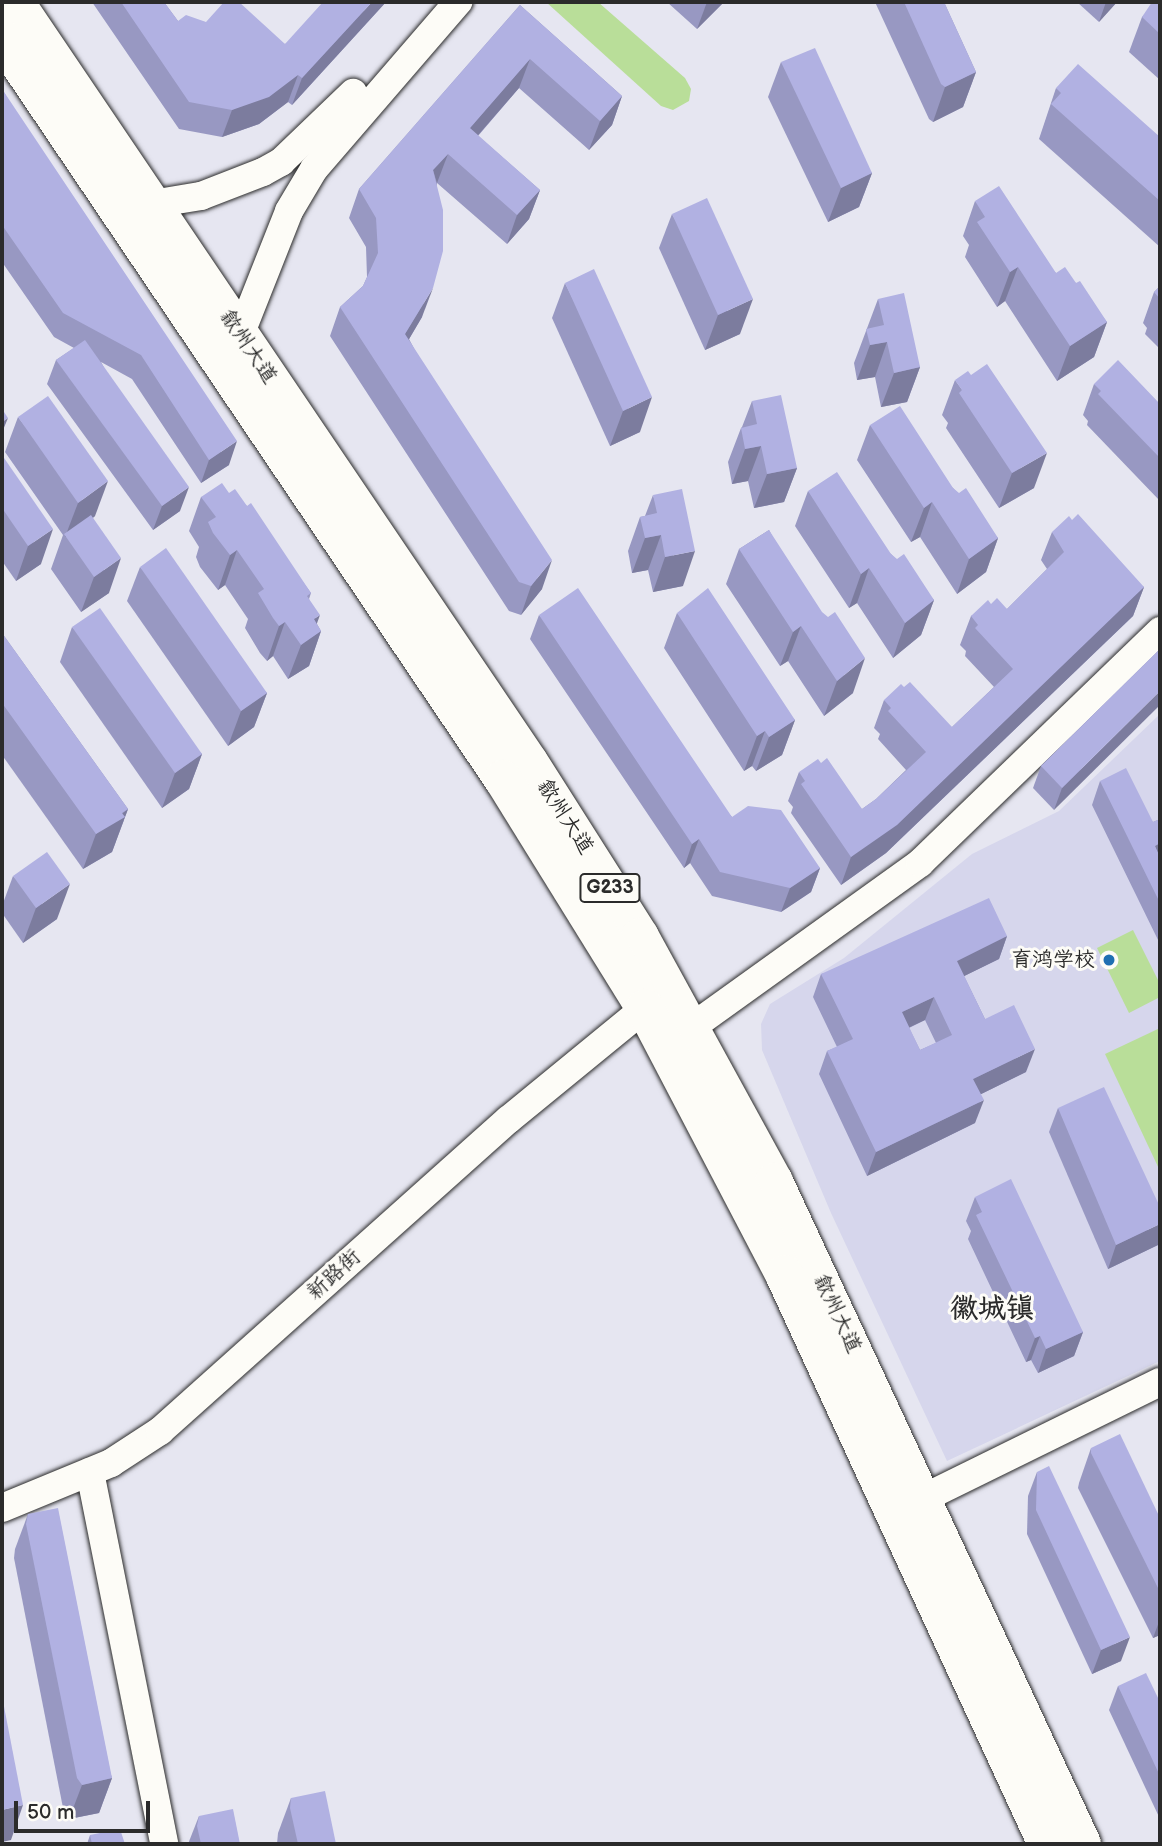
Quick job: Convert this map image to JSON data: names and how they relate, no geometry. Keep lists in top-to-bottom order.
{
  "streets": {
    "highway": ["歙州大道", "G233"],
    "street": ["新路街"]
  },
  "crossings": [
    ["歙州大道", "新路街"]
  ],
  "districts": ["徽城镇"],
  "places": ["育鸿学校"],
  "scale_bar": "50 m"
}
